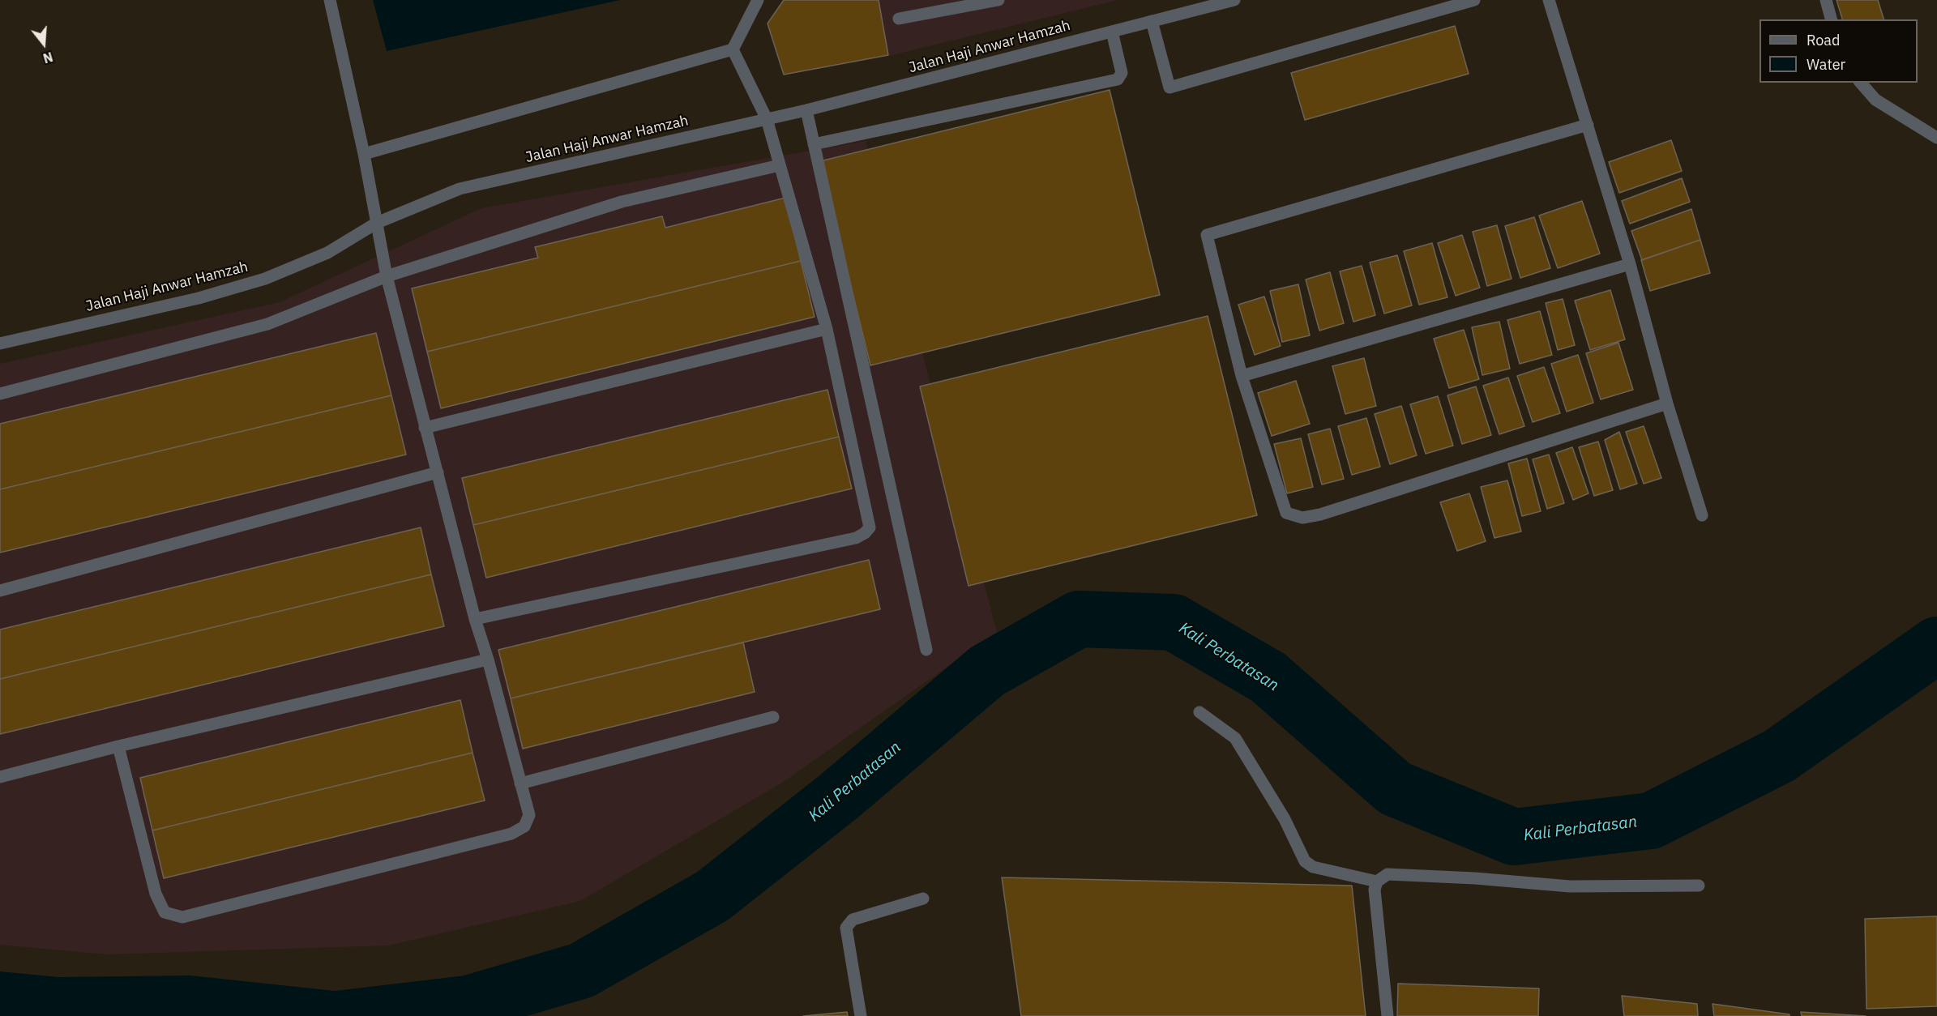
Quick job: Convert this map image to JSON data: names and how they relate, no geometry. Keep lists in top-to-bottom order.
{
  "streets": {
    "street": ["Jalan Haji Anwar Hamzah"]
  },
  "water": ["Kali Perbatasan"],
  "legend": ["Road", "Water"],
  "north": "bottom"
}
